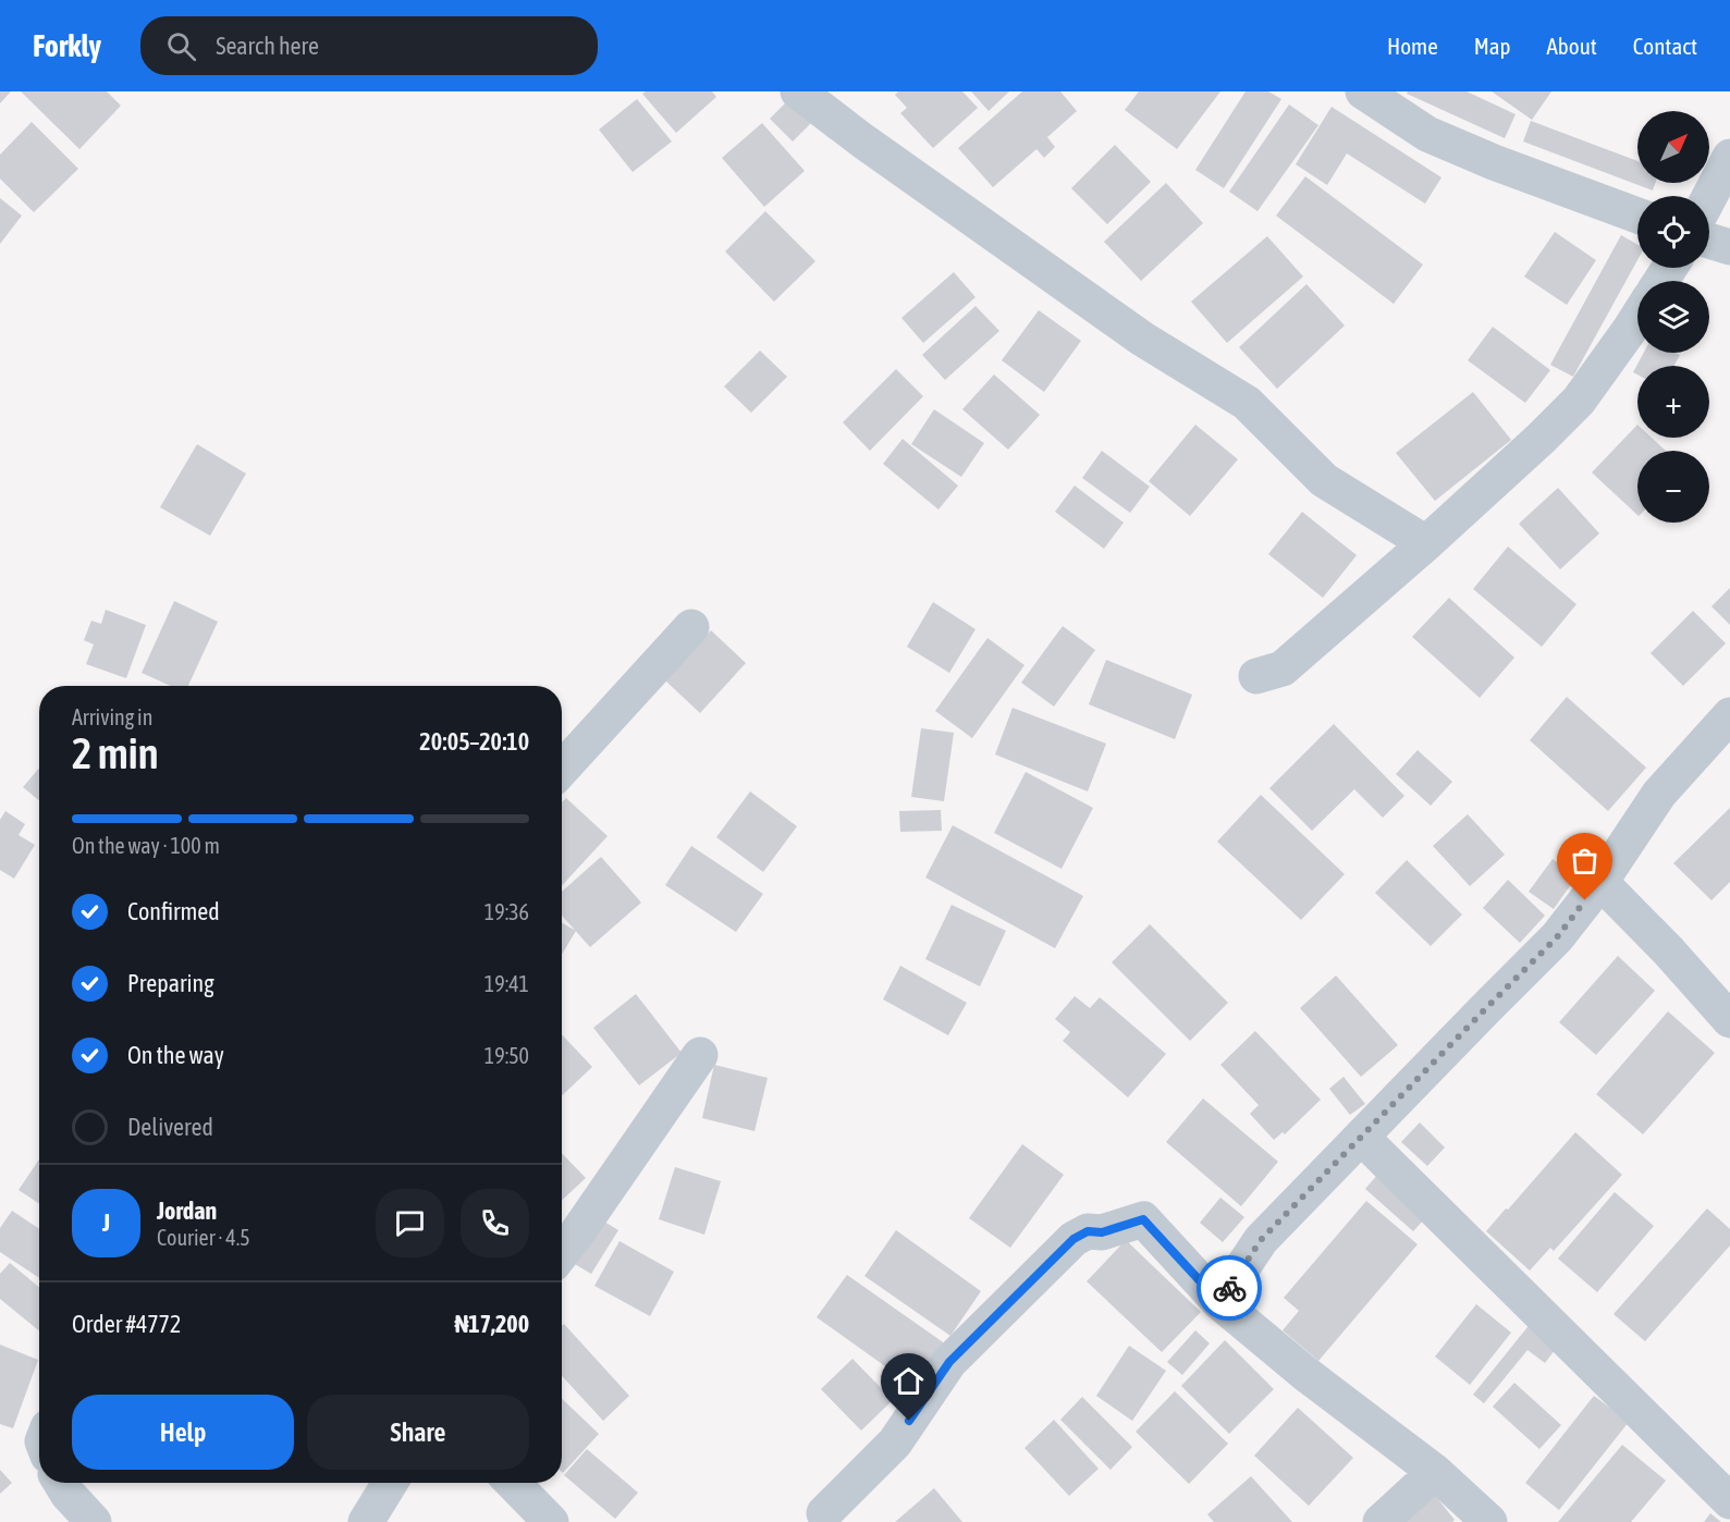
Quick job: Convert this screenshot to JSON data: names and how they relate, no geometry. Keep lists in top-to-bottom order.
{
  "north": "top right",
  "page": {
    "header": "Forkly",
    "search": "Search here",
    "nav": [
      "Home",
      "Map",
      "About",
      "Contact"
    ],
    "map_buttons": ["+", "−"],
    "heading": ["2 min", "Arriving in", "20:05–20:10"],
    "panel": [
      "Jordan",
      "Courier · 4.5",
      "Order #4772",
      "₦17,200"
    ],
    "bar": "On the way · 100 m",
    "list": [
      ["Confirmed", "19:36"],
      ["Preparing", "19:41"],
      ["On the way", "19:50"],
      "Delivered"
    ],
    "round": "J",
    "buttons": ["Help", "Share"]
  }
}
